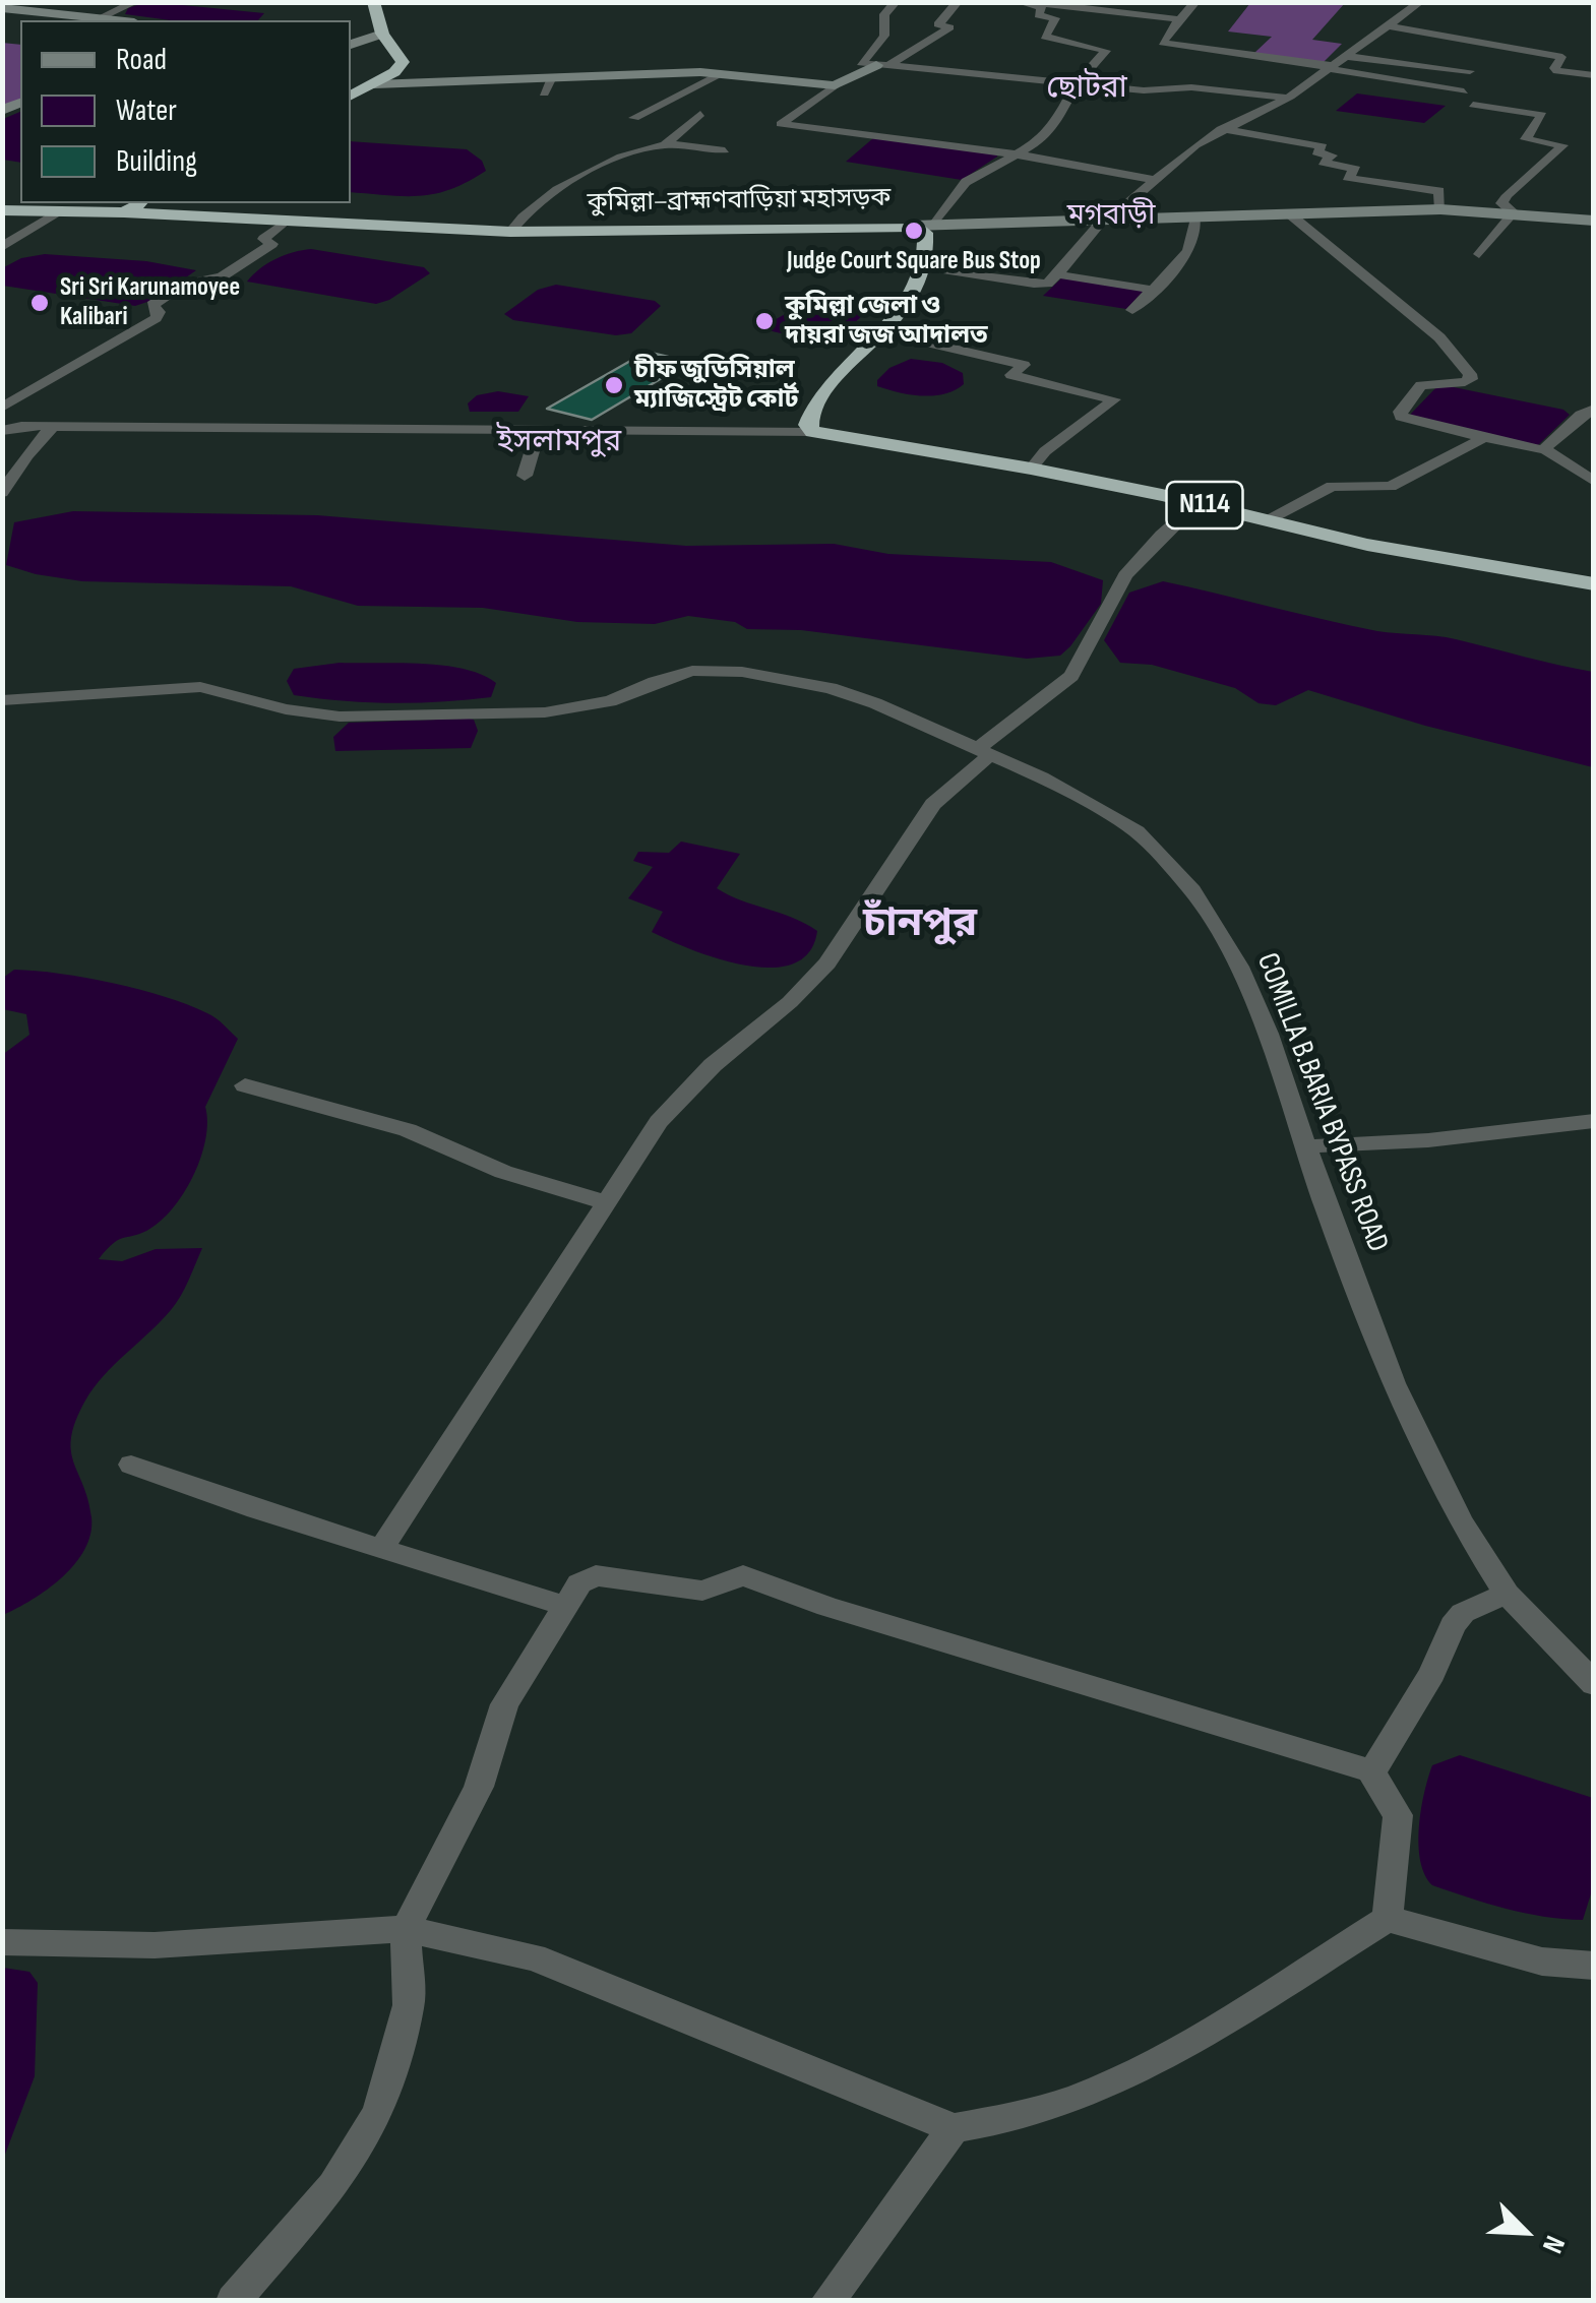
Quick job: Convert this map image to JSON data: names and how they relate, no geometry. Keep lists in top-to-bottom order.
{
  "streets": {
    "highway": ["কুমিল্লা–ব্রাহ্মণবাড়িয়া মহাসড়ক", "N114"],
    "street": ["COMILLA B.BARIA BYPASS ROAD"]
  },
  "districts": [
    "ছোটরা",
    "মগবাড়ী",
    "ইসলামপুর",
    "চাঁনপুর"
  ],
  "places": [
    "Judge Court Square Bus Stop",
    "Sri Sri Karunamoyee Kalibari",
    "কুমিল্লা জেলা ও দায়রা জজ আদালত",
    "চীফ জুডিসিয়াল ম্যাজিস্ট্রেট কোর্ট"
  ],
  "legend": ["Road", "Water", "Building"],
  "north": "bottom right"
}
